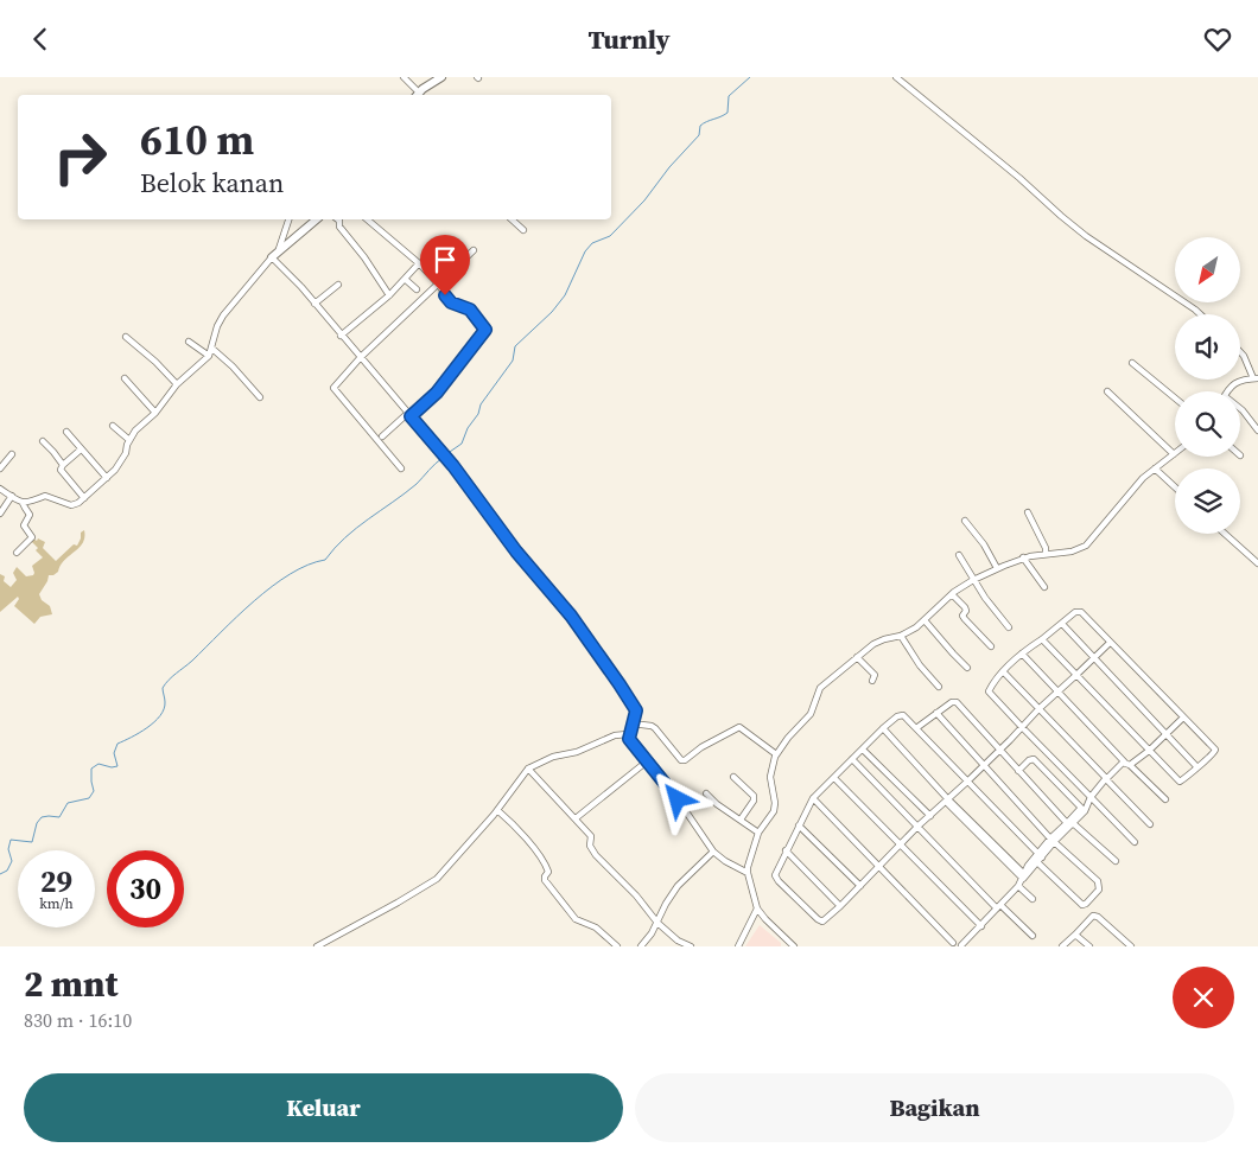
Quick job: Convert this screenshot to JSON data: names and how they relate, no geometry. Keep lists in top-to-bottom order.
{
  "north": "bottom left",
  "page": {
    "header": "Turnly",
    "turn": ["610 m", "Belok kanan"],
    "speed": "29 km/h",
    "limit": "30",
    "heading": ["2 mnt", "830 m · 16:10"],
    "buttons": ["Keluar", "Bagikan"]
  }
}
